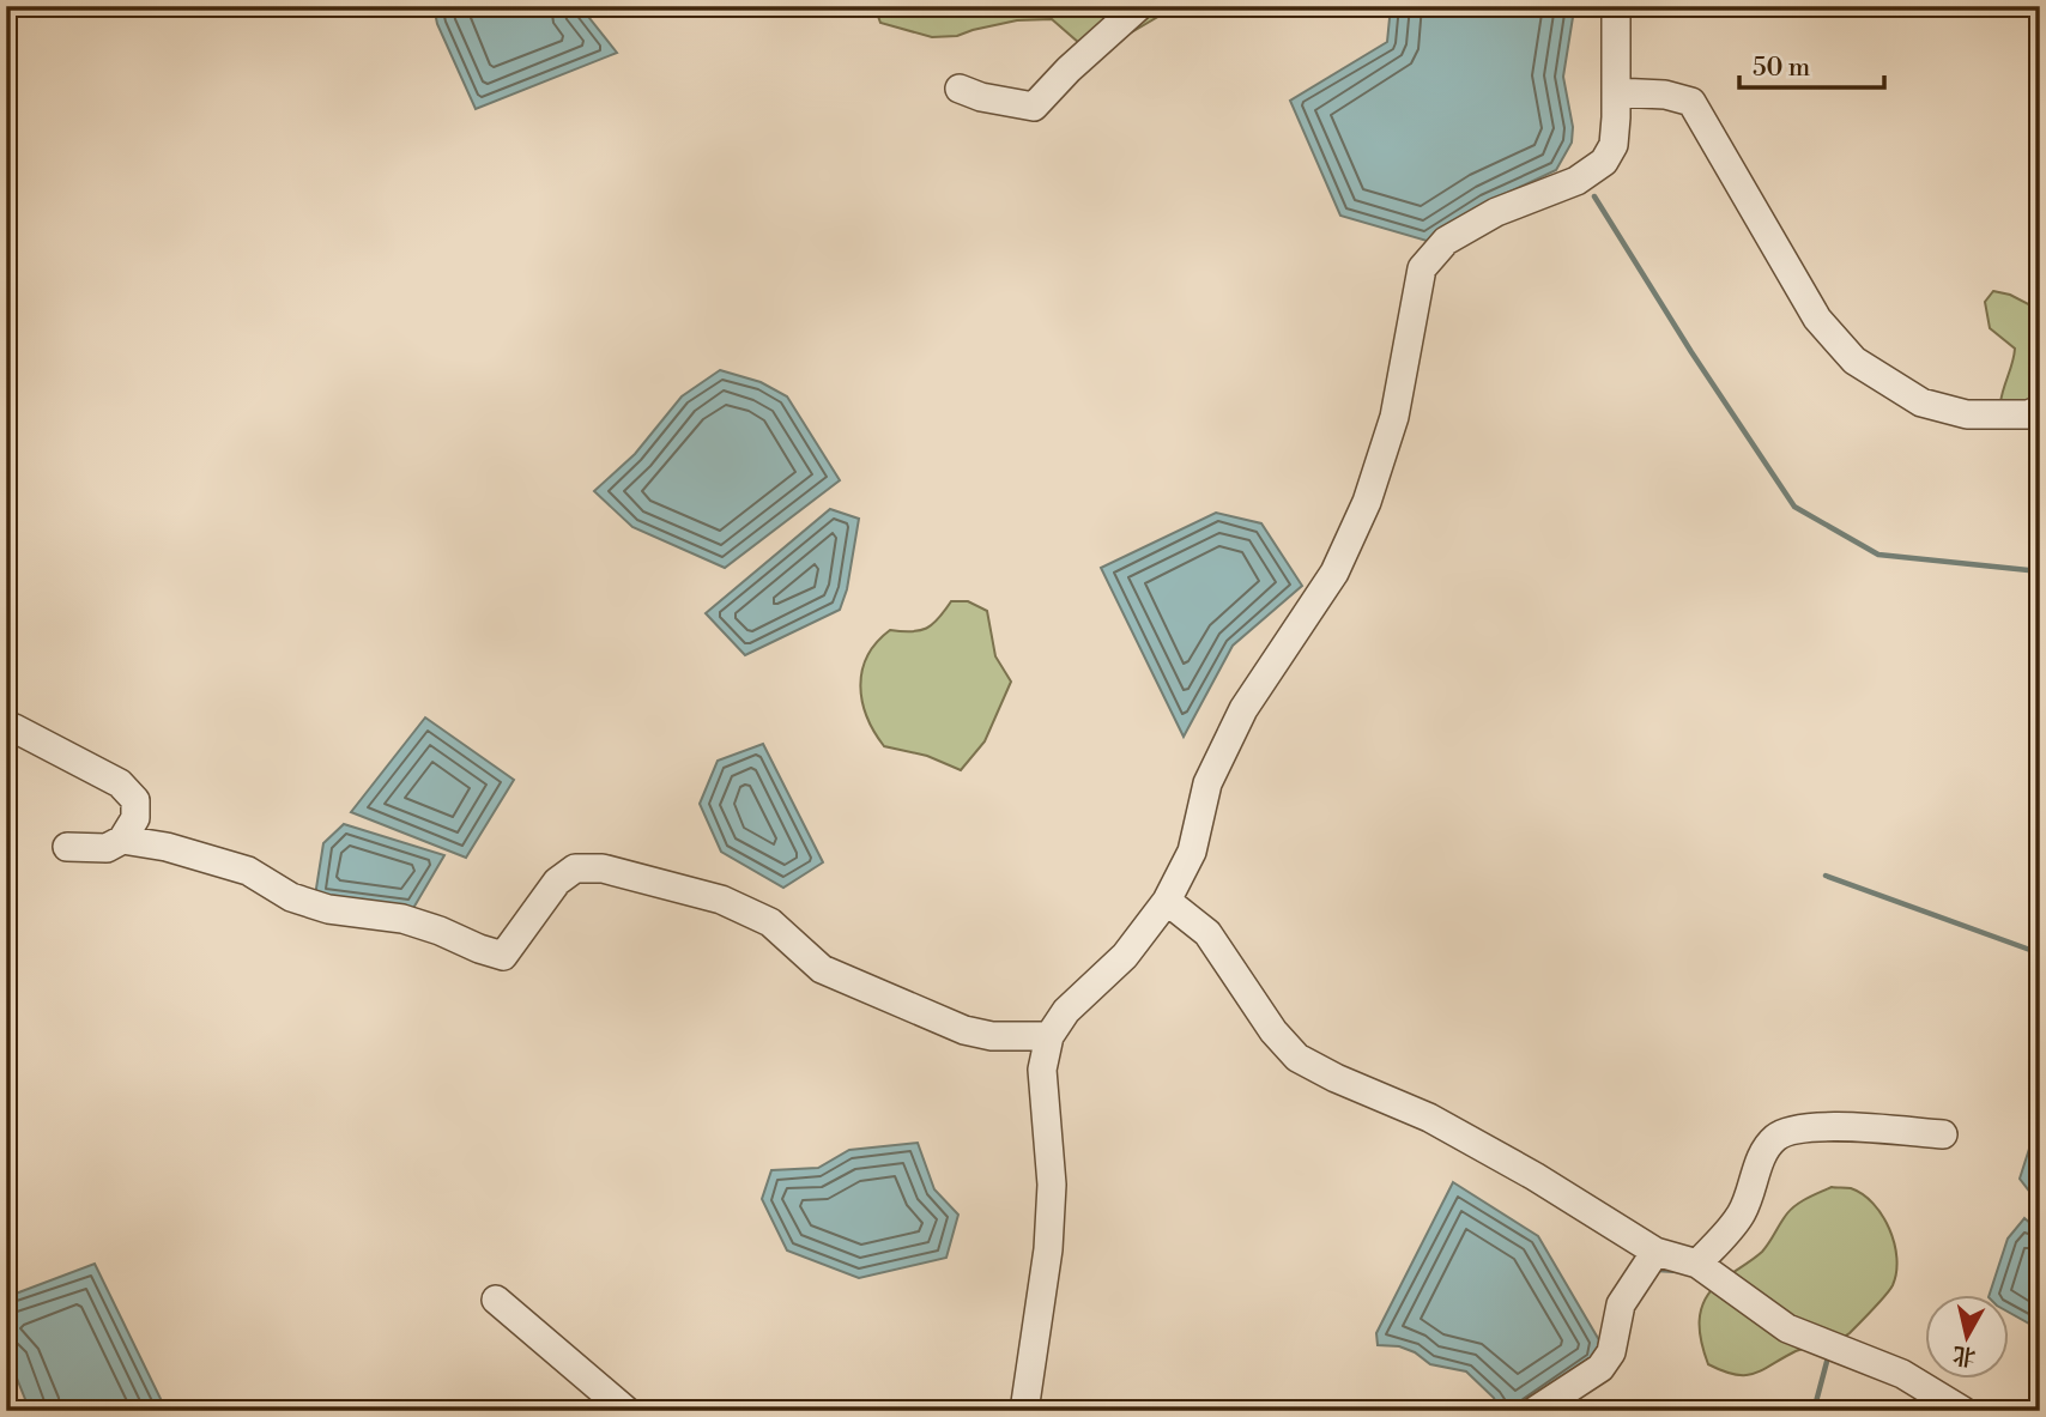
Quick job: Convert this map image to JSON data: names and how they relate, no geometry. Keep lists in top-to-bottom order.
{
  "scale_bar": "50 m",
  "north": "bottom"
}
